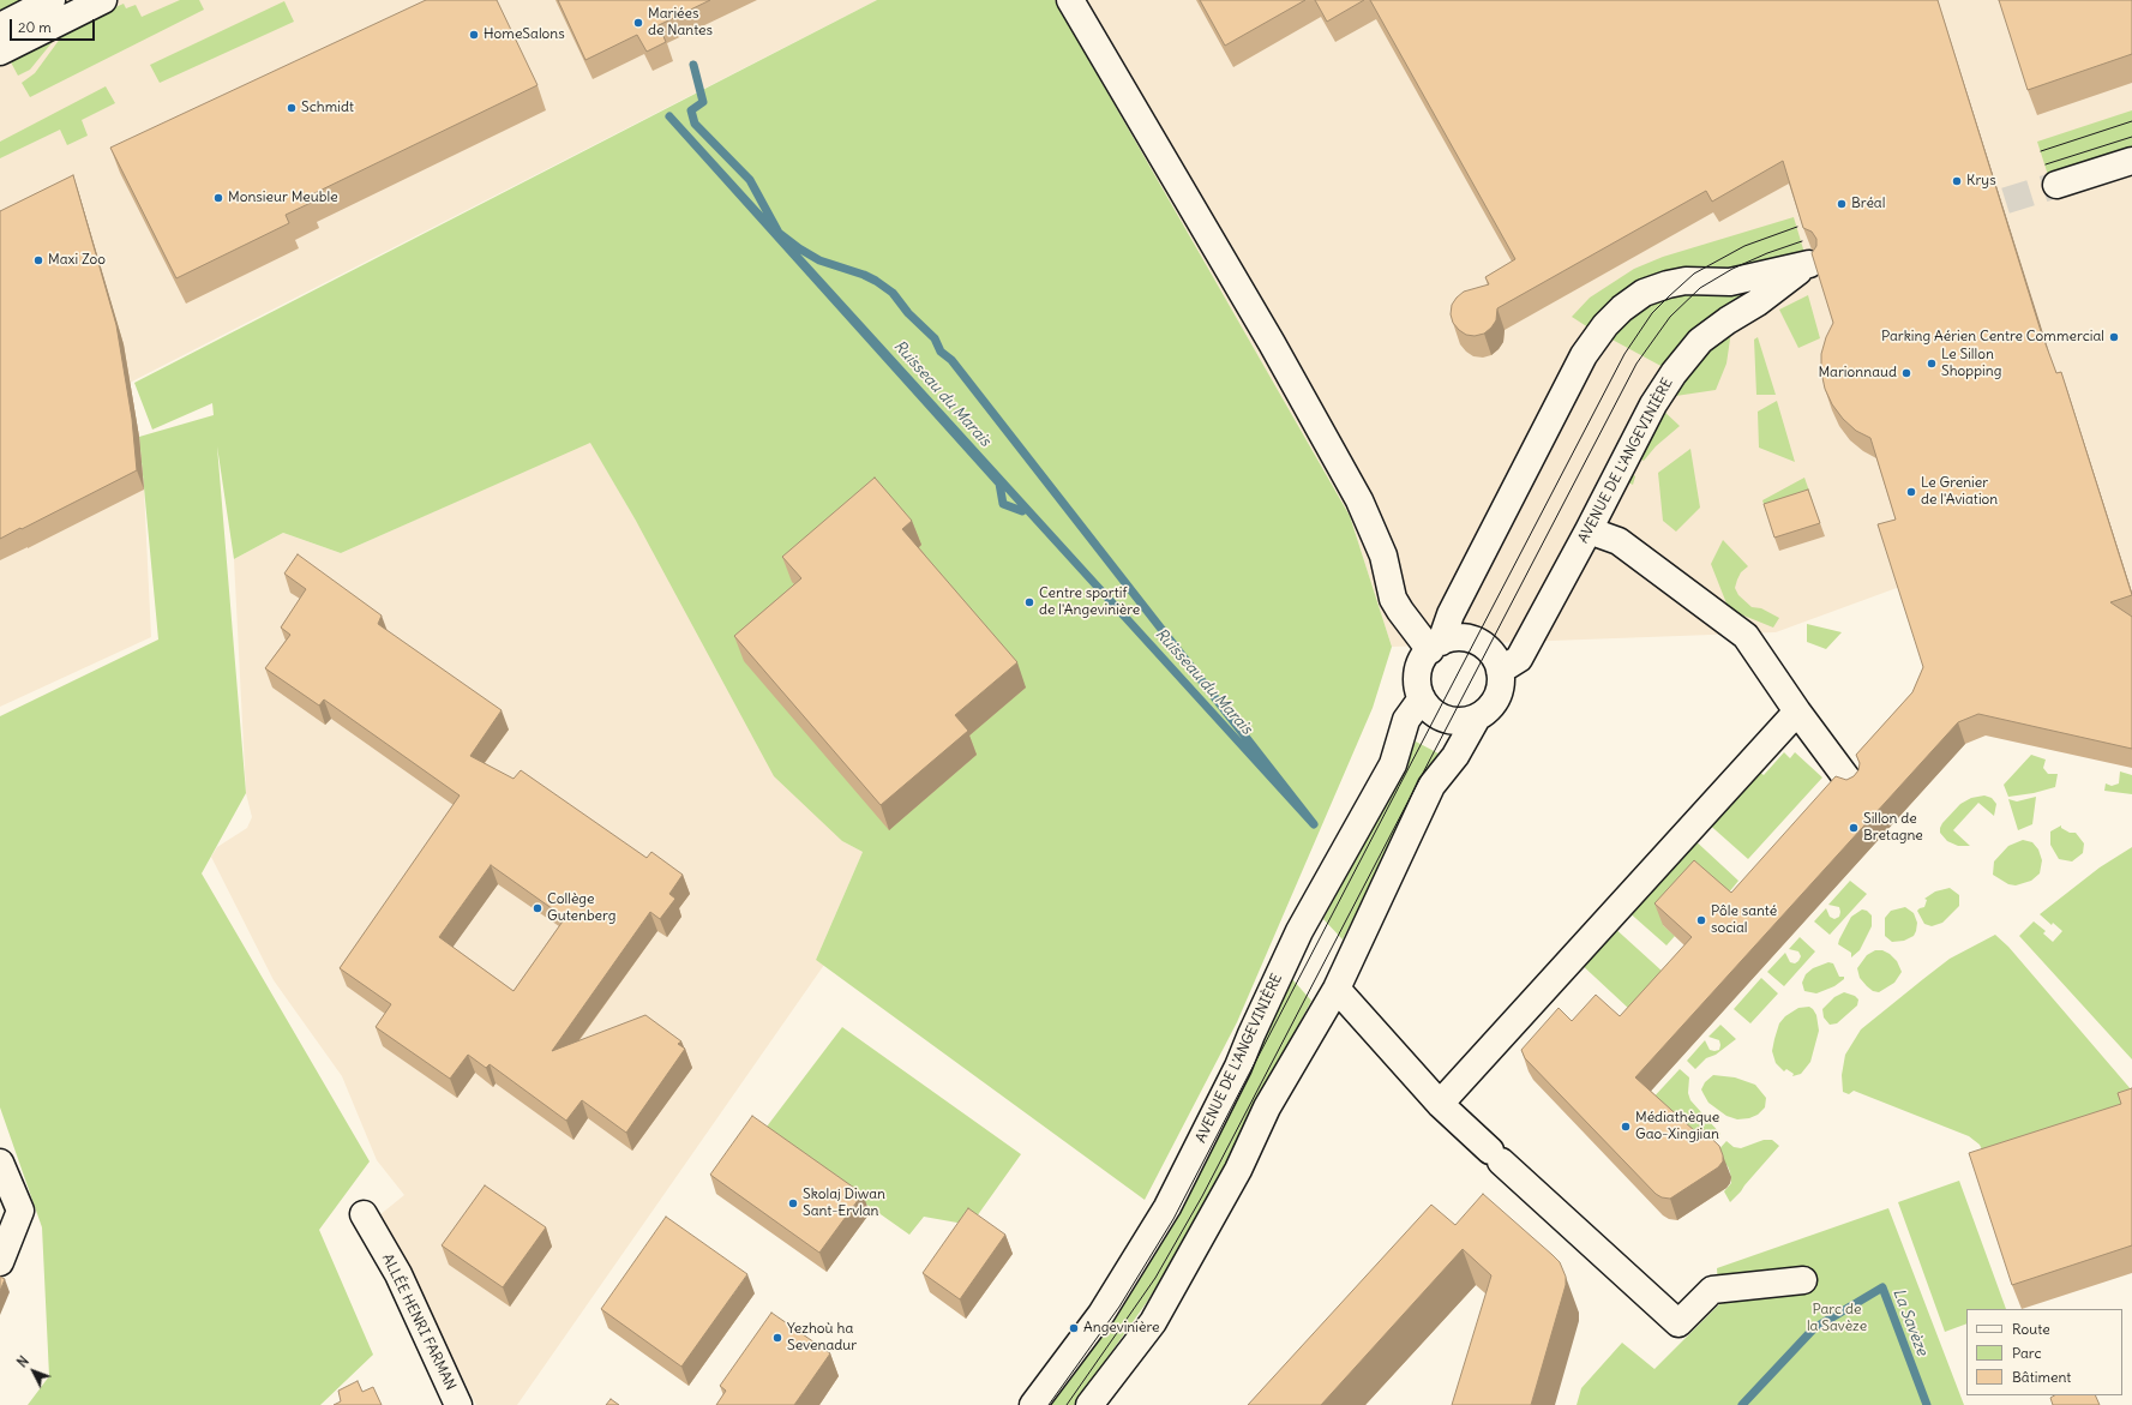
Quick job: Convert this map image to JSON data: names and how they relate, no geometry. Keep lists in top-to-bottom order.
{
  "streets": {
    "street": ["AVENUE DE L'ANGEVINIÈRE", "ALLÉE HENRI FARMAN"]
  },
  "water": ["Ruisseau du Marais", "La Savèze"],
  "parks": ["Parc de la Savèze"],
  "places": [
    "Mariées de Nantes",
    "HomeSalons",
    "Schmidt",
    "Krys",
    "Monsieur Meuble",
    "Bréal",
    "Maxi Zoo",
    "Parking Aérien Centre Commercial",
    "Le Sillon Shopping",
    "Marionnaud",
    "Le Grenier de l'Aviation",
    "Centre sportif de l'Angevinière",
    "Sillon de Bretagne",
    "Collège Gutenberg",
    "Pôle santé social",
    "Médiathèque Gao-Xingjian",
    "Skolaj Diwan Sant-Ervlan",
    "Angevinière",
    "Yezhoù ha Sevenadur"
  ],
  "legend": ["Route", "Parc", "Bâtiment"],
  "scale_bar": "20 m",
  "north": "top left"
}
